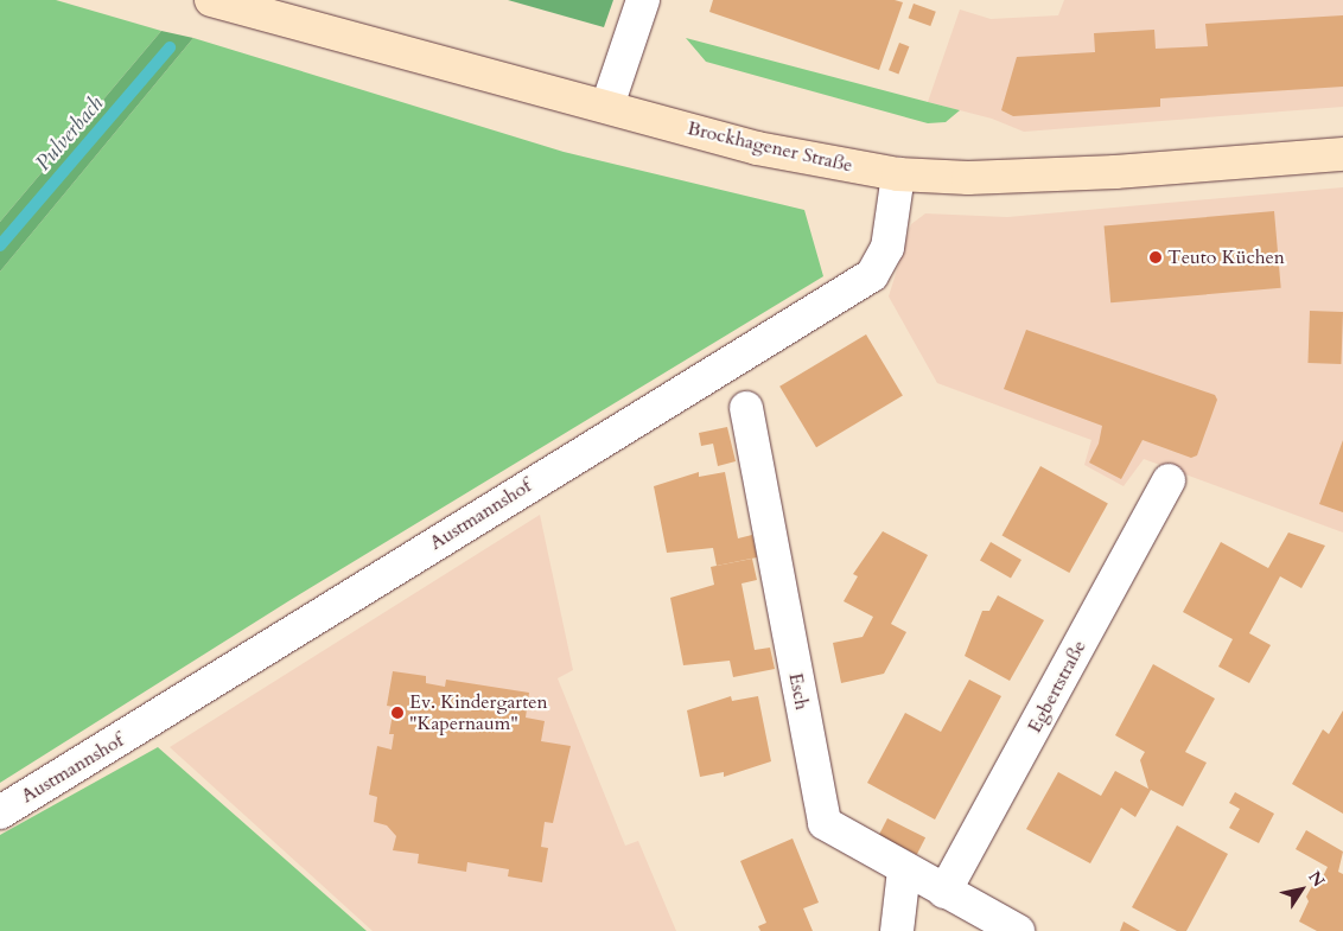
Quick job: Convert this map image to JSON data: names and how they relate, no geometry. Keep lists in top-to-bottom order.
{
  "streets": {
    "main road": ["Brockhagener Straße"],
    "street": ["Austmannshof", "Egbertstraße", "Esch"]
  },
  "crossings": [
    ["Brockhagener Straße", "Austmannshof"]
  ],
  "water": ["Pulverbach"],
  "places": ["Teuto Küchen", "Ev. Kindergarten \"Kapernaum\""],
  "north": "top right"
}
